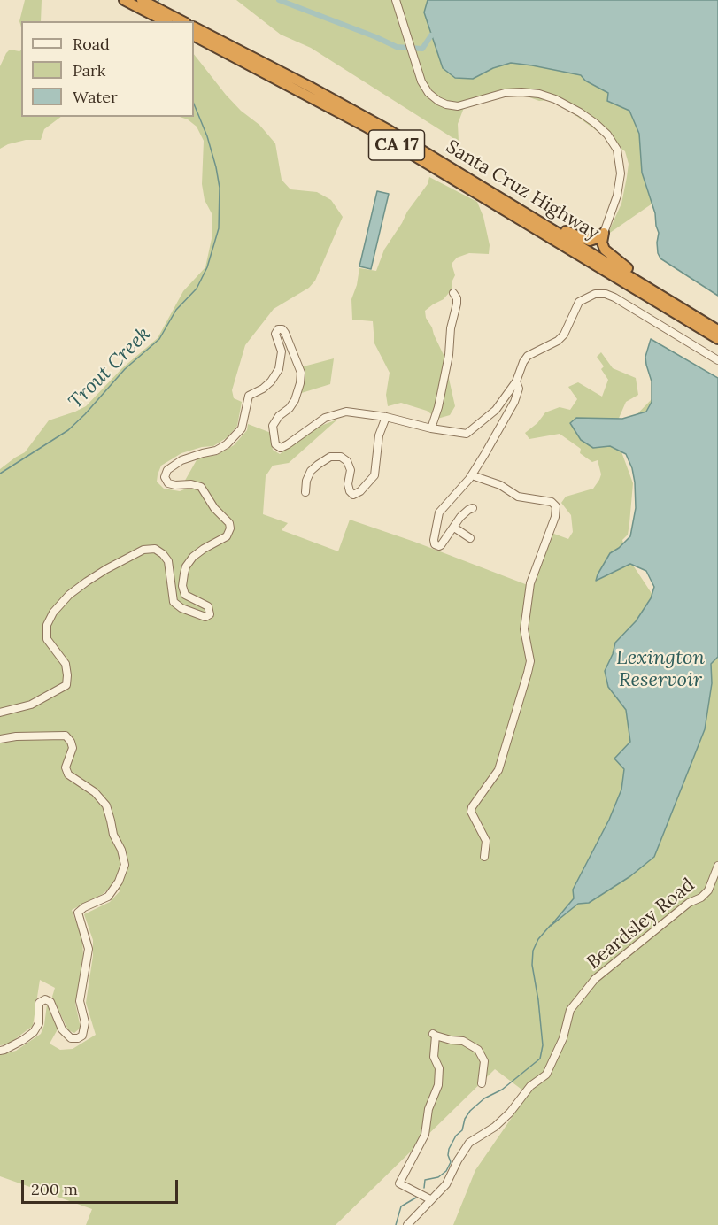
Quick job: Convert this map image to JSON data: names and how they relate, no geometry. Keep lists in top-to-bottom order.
{
  "streets": {
    "highway": ["CA 17", "Santa Cruz Highway"],
    "street": ["Beardsley Road"]
  },
  "water": ["Trout Creek", "Lexington Reservoir"],
  "legend": ["Road", "Park", "Water"],
  "scale_bar": "200 m"
}
